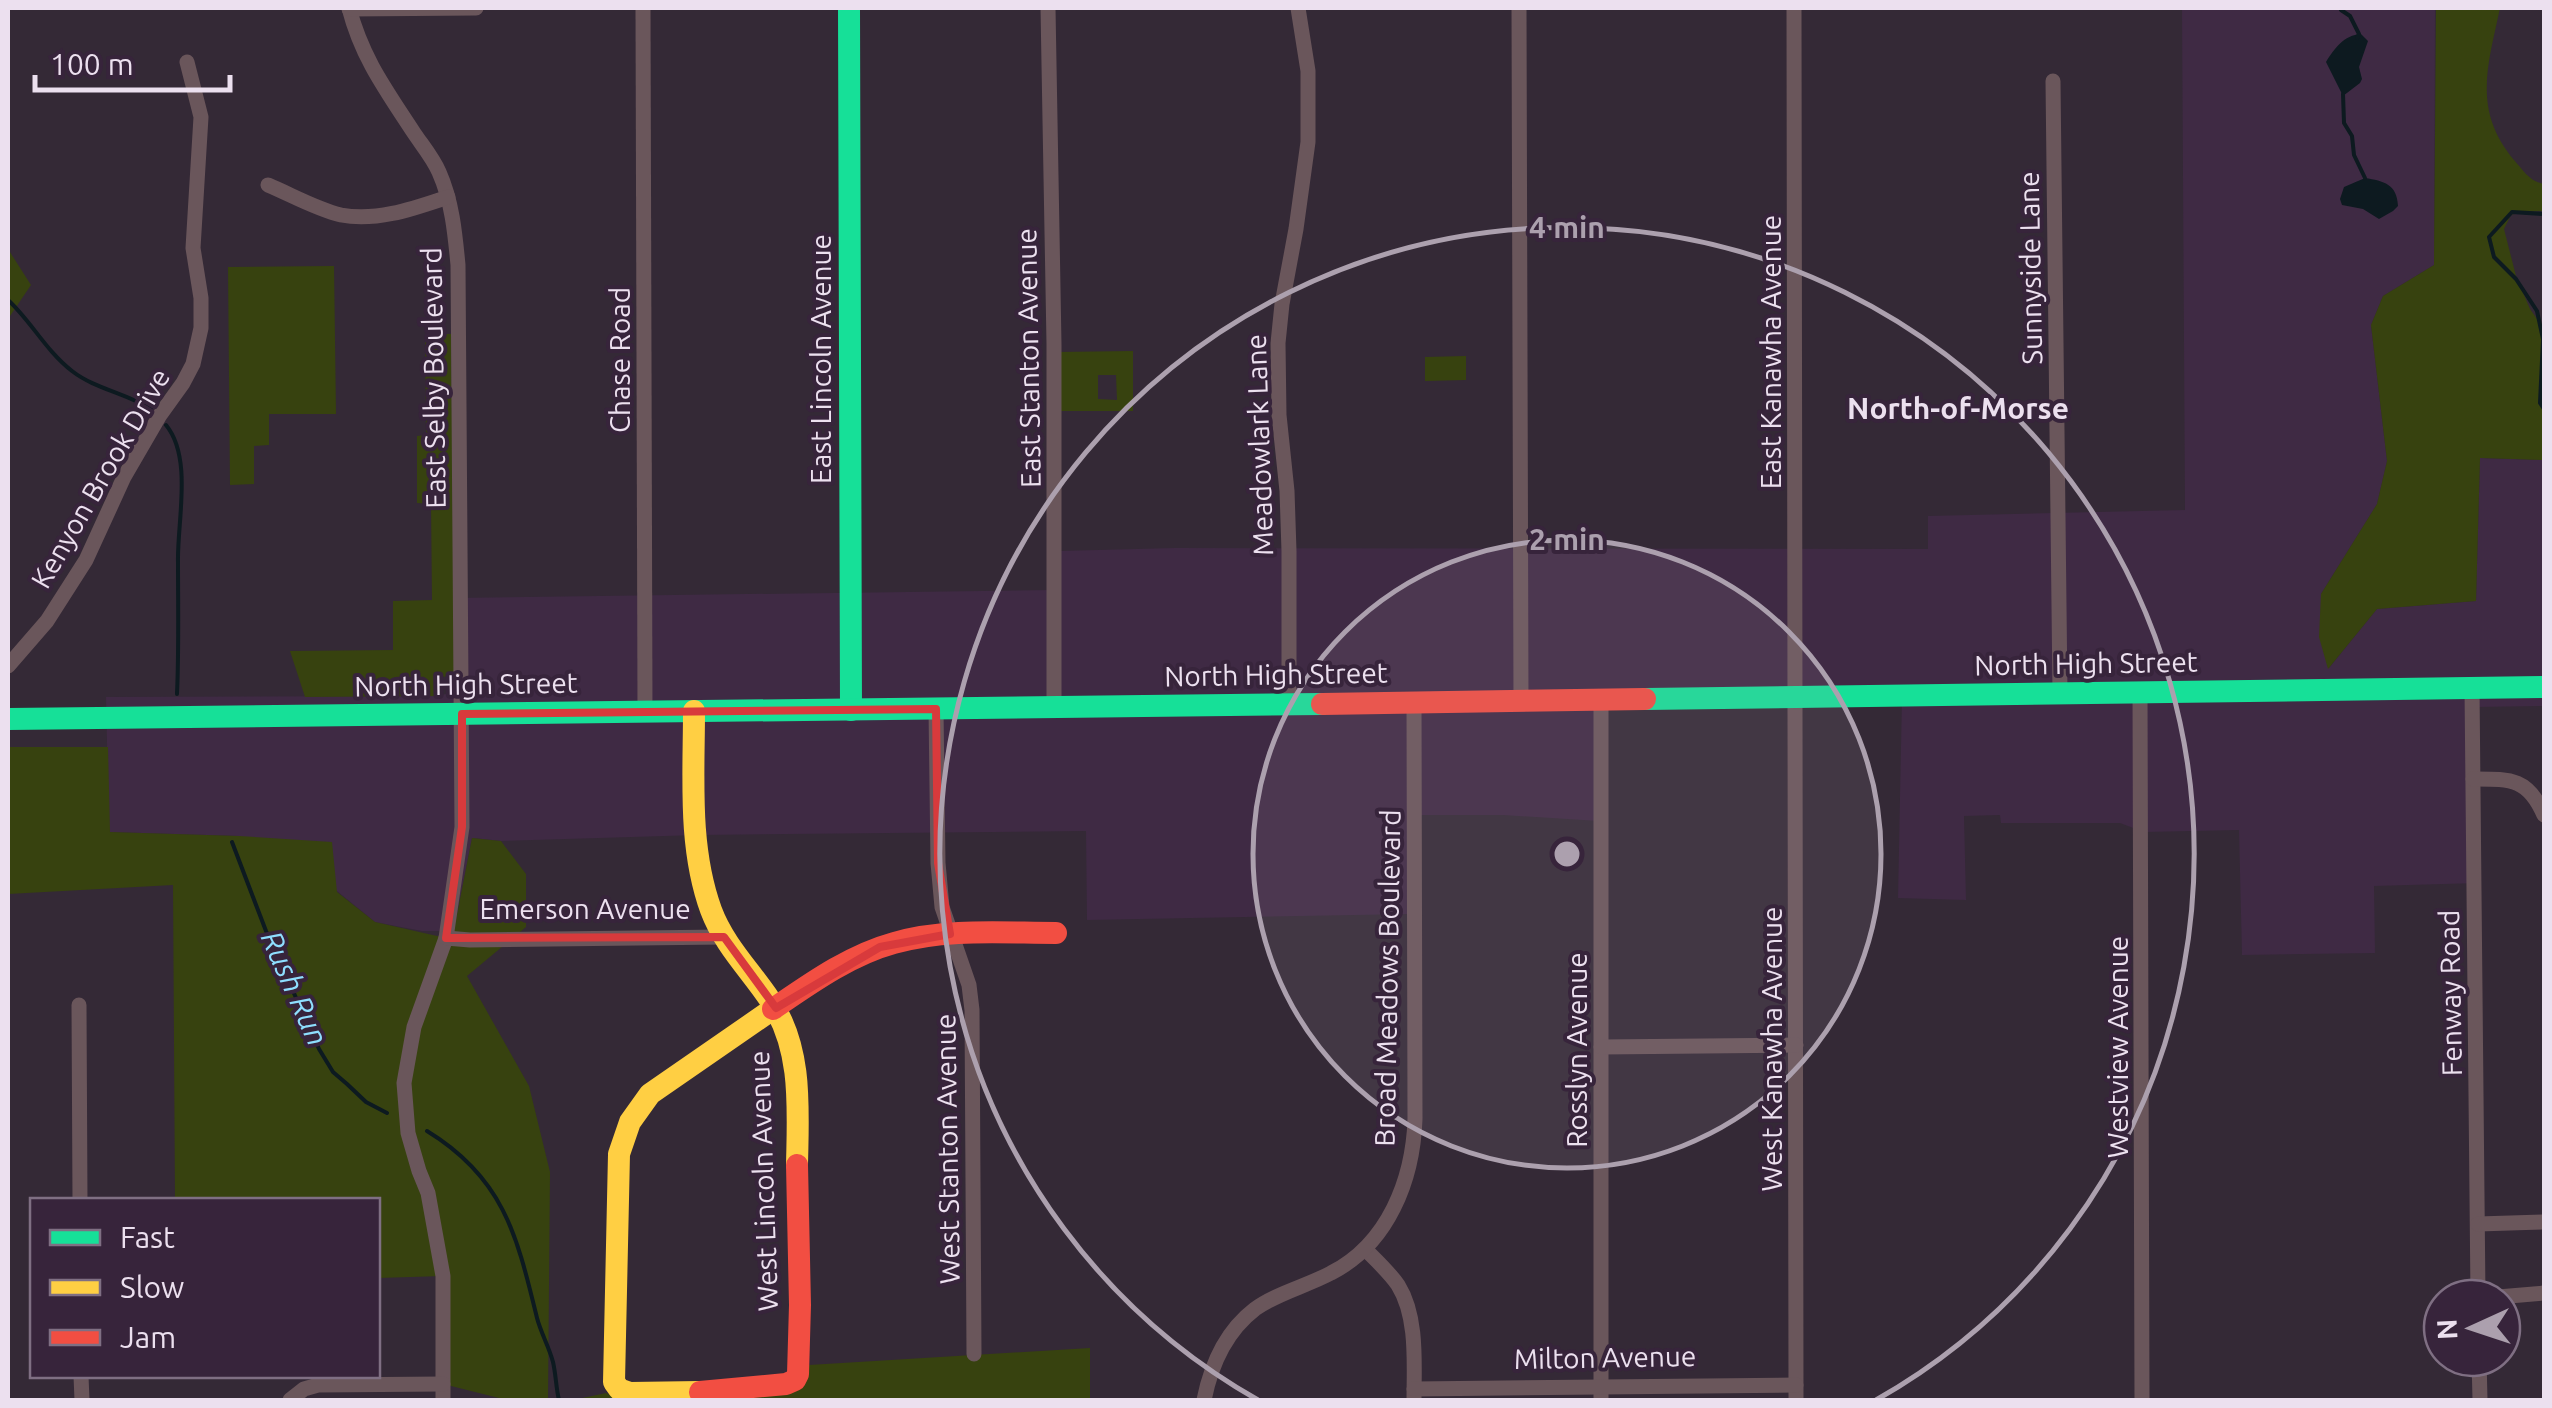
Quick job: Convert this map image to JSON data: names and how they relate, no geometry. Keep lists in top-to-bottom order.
{
  "streets": {
    "main road": ["East Lincoln Avenue", "North High Street", "West Lincoln Avenue"],
    "street": [
      "Sunnyside Lane",
      "East Kanawha Avenue",
      "East Stanton Avenue",
      "Chase Road",
      "East Selby Boulevard",
      "Meadowlark Lane",
      "Kenyon Brook Drive",
      "Emerson Avenue",
      "Broad Meadows Boulevard",
      "Fenway Road",
      "Westview Avenue",
      "West Kanawha Avenue",
      "Rosslyn Avenue",
      "West Stanton Avenue",
      "Milton Avenue"
    ]
  },
  "crossings": [
    ["Sunnyside Lane", "North High Street"],
    ["East Kanawha Avenue", "North High Street"],
    ["East Kanawha Avenue", "West Kanawha Avenue"],
    ["East Stanton Avenue", "North High Street"],
    ["East Lincoln Avenue", "North High Street"],
    ["Chase Road", "North High Street"],
    ["East Selby Boulevard", "North High Street"],
    ["East Selby Boulevard", "Emerson Avenue"],
    ["Meadowlark Lane", "North High Street"],
    ["North High Street", "Broad Meadows Boulevard"],
    ["North High Street", "Fenway Road"],
    ["North High Street", "Westview Avenue"],
    ["North High Street", "West Kanawha Avenue"],
    ["North High Street", "Rosslyn Avenue"],
    ["North High Street", "West Stanton Avenue"],
    ["North High Street", "West Lincoln Avenue"],
    ["Emerson Avenue", "West Lincoln Avenue"],
    ["West Kanawha Avenue", "Milton Avenue"],
    ["Rosslyn Avenue", "Milton Avenue"]
  ],
  "districts": ["North-of-Morse"],
  "water": ["Rush Run"],
  "legend": ["Fast", "Slow", "Jam"],
  "scale_bar": "100 m",
  "north": "left",
  "rings": ["4 min", "2 min"]
}
